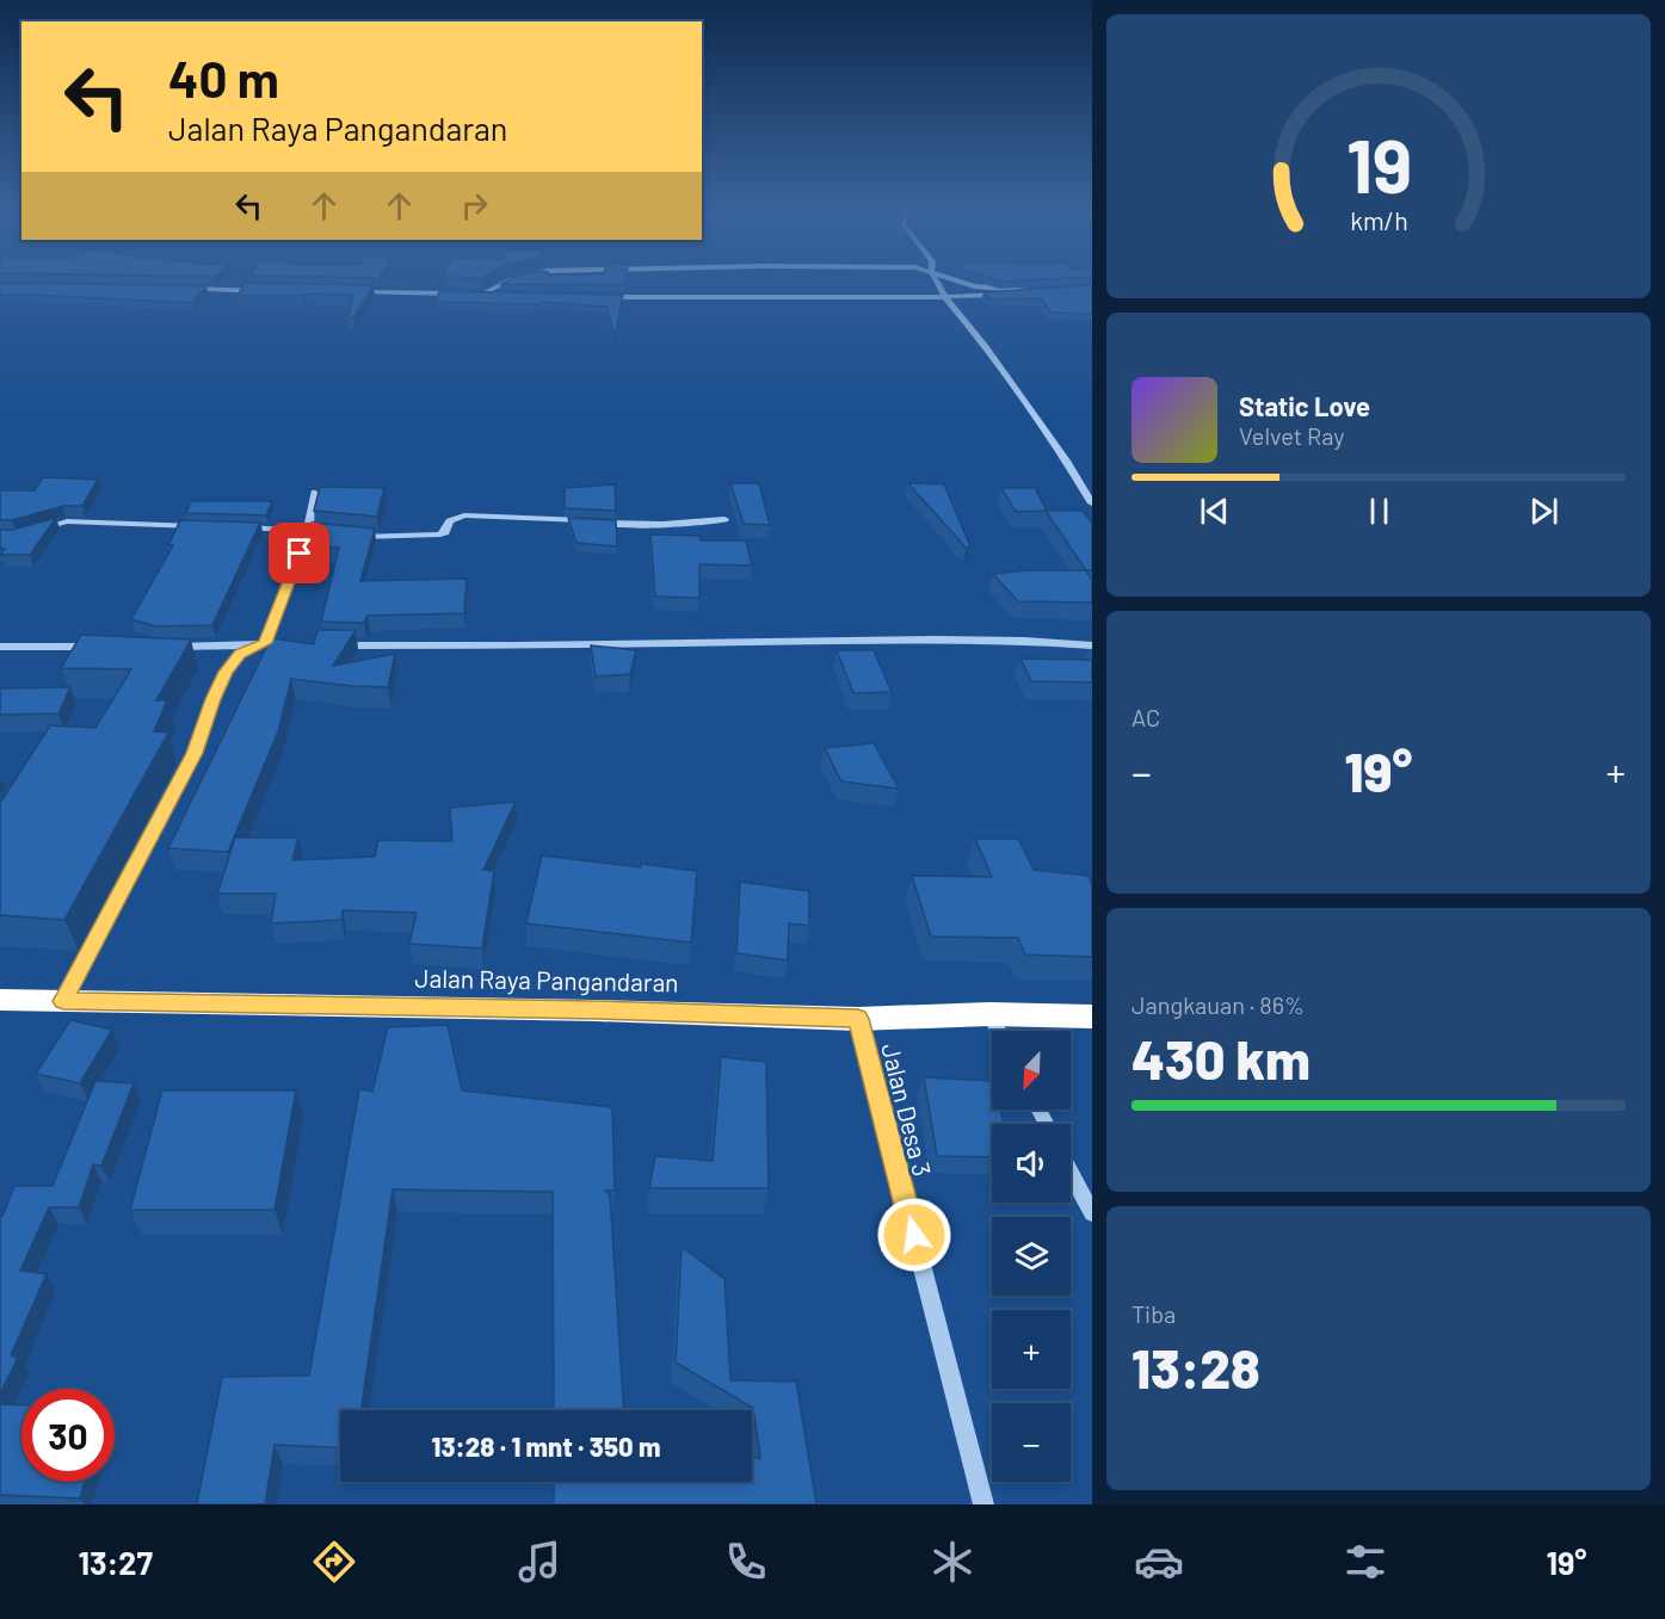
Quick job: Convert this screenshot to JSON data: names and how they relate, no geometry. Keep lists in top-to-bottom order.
{
  "streets": {
    "highway": ["Jalan Raya Pangandaran"],
    "street": ["Jalan Desa 3"]
  },
  "crossings": [
    ["Jalan Raya Pangandaran", "Jalan Desa 3"]
  ],
  "north": "bottom left",
  "page": {
    "turn": ["40 m", "Jalan Raya Pangandaran"],
    "song": ["Static Love", "Velvet Ray"],
    "tile": [
      "AC",
      ["Jangkauan · 86%", "430 km"],
      ["Tiba", "13:28"]
    ],
    "heat": ["−", "19°", "+"],
    "map_buttons": ["+", "−"],
    "limit": "30",
    "trip": "13:28 · 1 mnt · 350 m",
    "tabs": ["13:27", "19°"],
    "gauge": ["19", "km/h"]
  }
}
